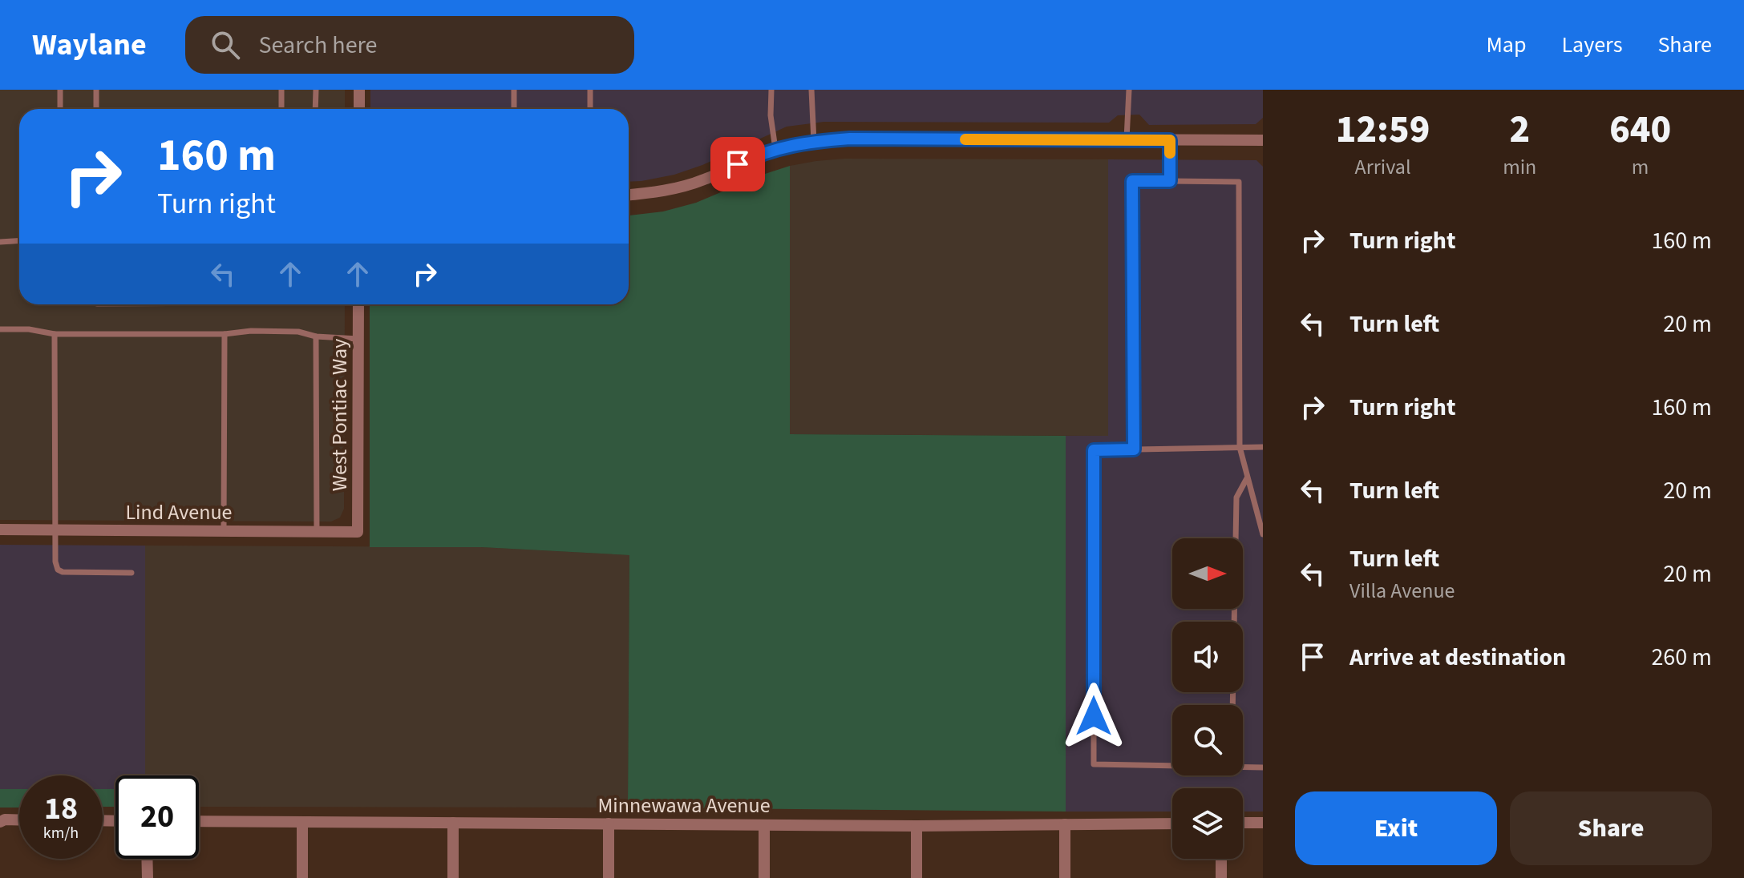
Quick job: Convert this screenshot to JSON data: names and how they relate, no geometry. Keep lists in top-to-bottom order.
{
  "streets": {
    "street": ["West Pontiac Way", "Lind Avenue", "Minnewawa Avenue"]
  },
  "crossings": [
    ["West Pontiac Way", "Lind Avenue"]
  ],
  "north": "right",
  "page": {
    "header": "Waylane",
    "search": "Search here",
    "nav": ["Map", "Layers", "Share"],
    "eta": [
      "12:59",
      "Arrival",
      "2",
      "min",
      "640",
      "m"
    ],
    "turn": ["160 m", "Turn right"],
    "list": [
      {
        "name": "Turn right",
        "value": "160 m"
      },
      {
        "name": "Turn left",
        "value": "20 m"
      },
      {
        "name": "Turn right",
        "value": "160 m"
      },
      {
        "name": "Turn left",
        "value": "20 m"
      },
      {
        "name": "Turn left",
        "note": "Villa Avenue",
        "value": "20 m"
      },
      {
        "name": "Arrive at destination",
        "value": "260 m"
      }
    ],
    "speed": "18 km/h",
    "limit": "20",
    "buttons": ["Exit", "Share"]
  }
}
